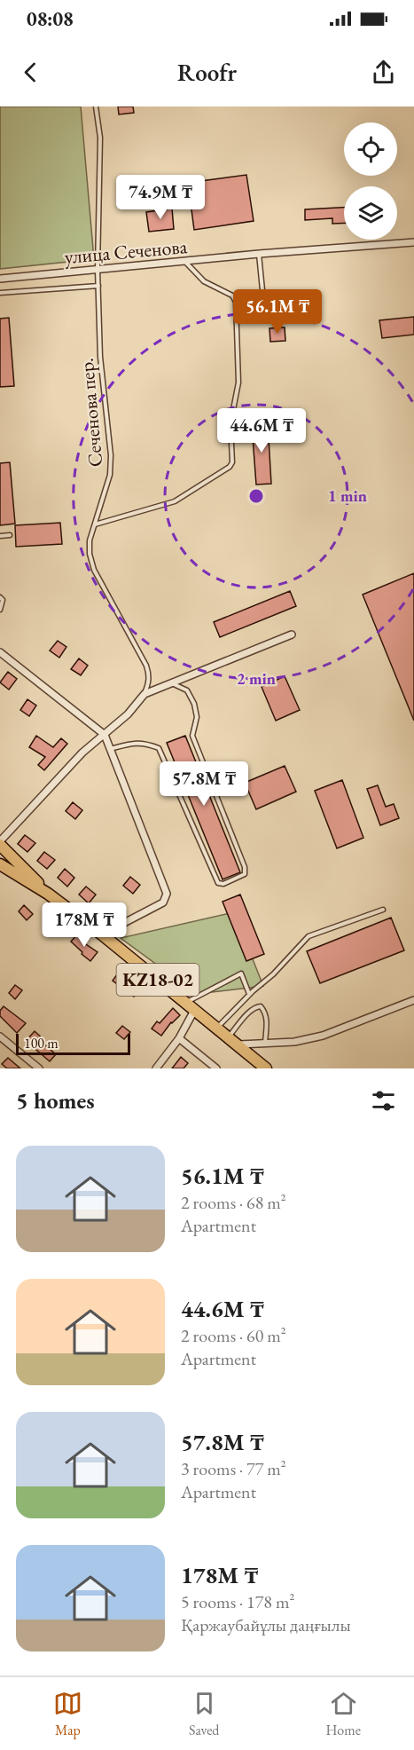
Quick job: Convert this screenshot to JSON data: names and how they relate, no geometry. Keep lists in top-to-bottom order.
{
  "streets": {
    "highway": ["KZ18-02"],
    "street": ["улица Сеченова"],
    "lane": ["Сеченова пер."]
  },
  "crossings": [
    ["улица Сеченова", "Сеченова пер."]
  ],
  "scale_bar": "100 m",
  "page": {
    "status": "08:08",
    "header": "Roofr",
    "price": [
      "74.9M ₸",
      "56.1M ₸",
      "44.6M ₸",
      "57.8M ₸",
      "178M ₸"
    ],
    "scale": "100 m",
    "heading": "5 homes",
    "list": [
      {
        "name": "56.1M ₸",
        "note": "2 rooms · 68 m² · Apartment"
      },
      {
        "name": "44.6M ₸",
        "note": "2 rooms · 60 m² · Apartment"
      },
      {
        "name": "57.8M ₸",
        "note": "3 rooms · 77 m² · Apartment"
      },
      {
        "name": "178M ₸",
        "note": "5 rooms · 178 m² · Қаржаубайұлы даңғылы"
      }
    ],
    "tabs": ["Map", "Saved", "Home"]
  },
  "rings": ["1 min", "2 min"]
}
